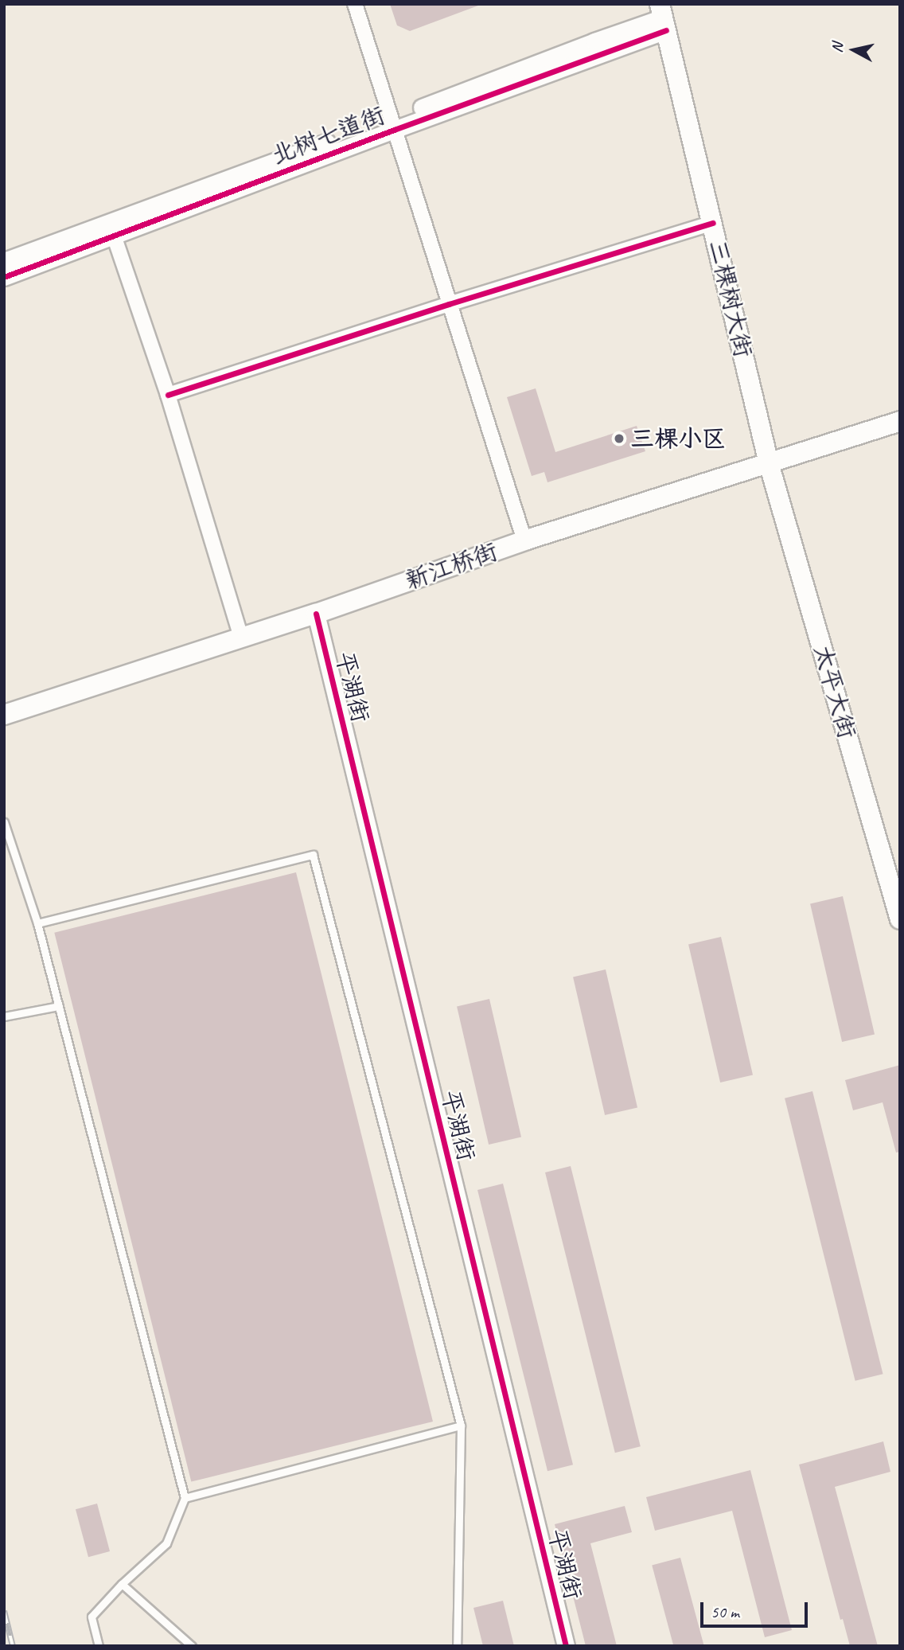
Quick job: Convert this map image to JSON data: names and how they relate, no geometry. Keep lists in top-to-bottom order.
{
  "streets": {
    "main road": ["三棵树大街", "新江桥街", "太平大街"],
    "street": ["北树七道街", "平湖街"]
  },
  "crossings": [
    ["北树七道街", "三棵树大街"],
    ["三棵树大街", "新江桥街"],
    ["三棵树大街", "太平大街"],
    ["新江桥街", "平湖街"],
    ["新江桥街", "太平大街"]
  ],
  "places": ["三棵小区"],
  "scale_bar": "50 m",
  "north": "left"
}
